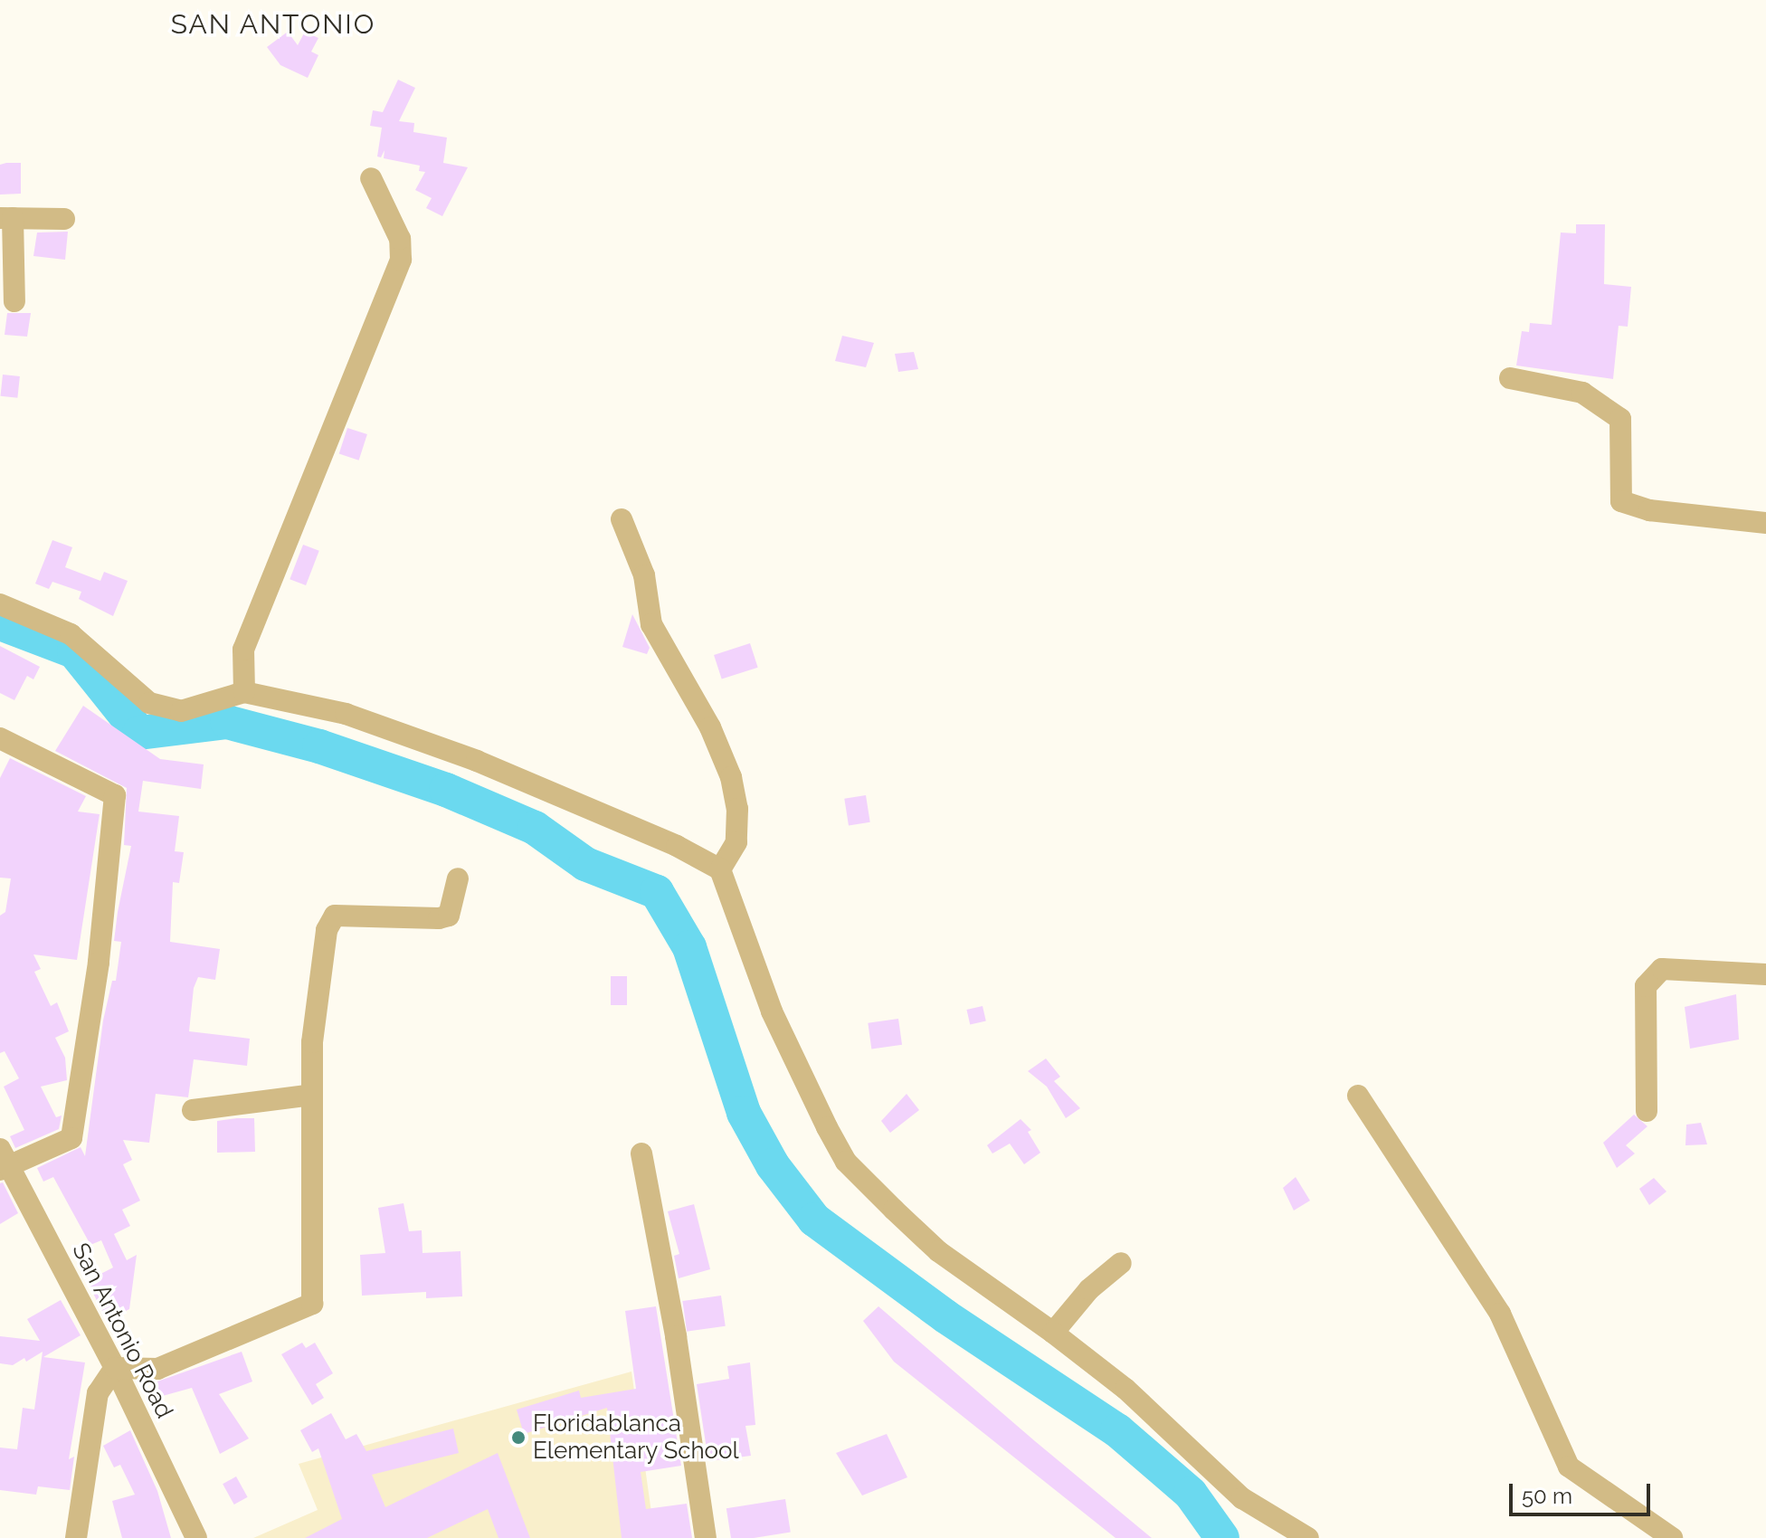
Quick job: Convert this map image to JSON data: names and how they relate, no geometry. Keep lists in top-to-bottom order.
{
  "streets": {
    "street": ["San Antonio Road"]
  },
  "districts": ["SAN ANTONIO"],
  "places": ["Floridablanca Elementary School"],
  "scale_bar": "50 m"
}
